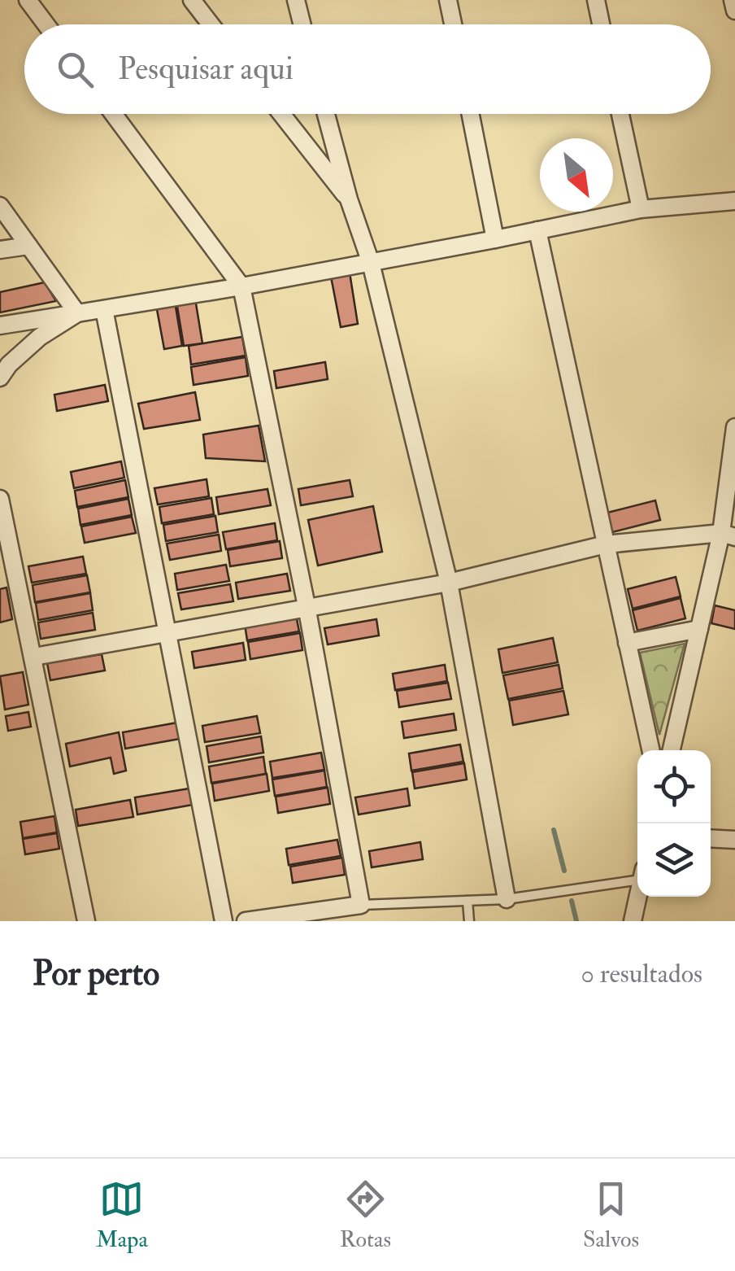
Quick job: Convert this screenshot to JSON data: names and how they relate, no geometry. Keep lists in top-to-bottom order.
{
  "north": "bottom right",
  "page": {
    "search": "Pesquisar aqui",
    "heading": ["Por perto", "0 resultados"],
    "nav": ["Mapa", "Rotas", "Salvos"]
  }
}
